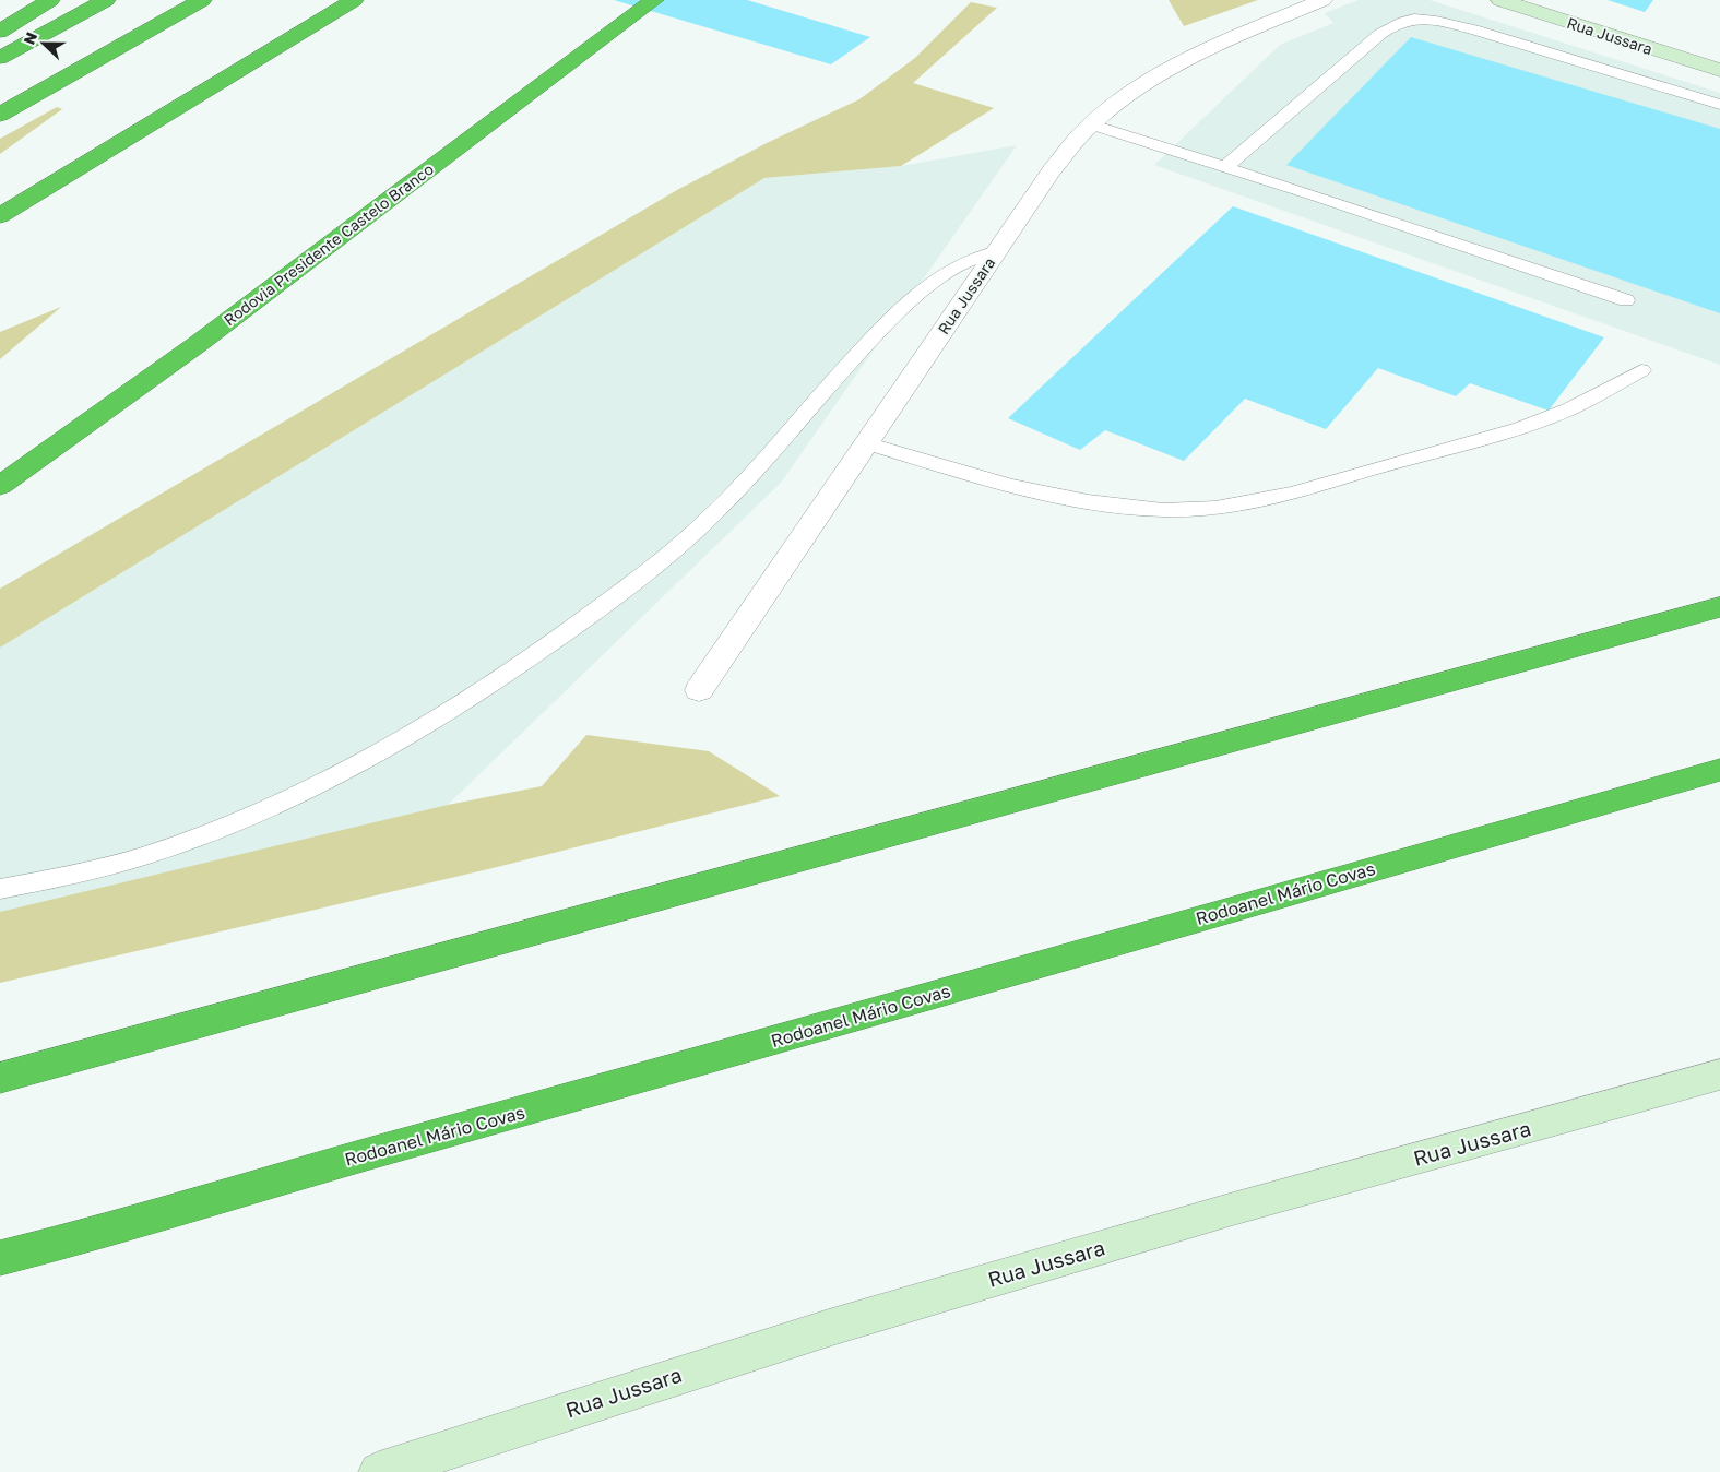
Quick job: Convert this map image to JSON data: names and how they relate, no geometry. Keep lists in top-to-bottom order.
{
  "streets": {
    "highway": ["Rodovia Presidente Castelo Branco", "Rodoanel Mário Covas"],
    "main road": ["Rua Jussara"]
  },
  "north": "left"
}
